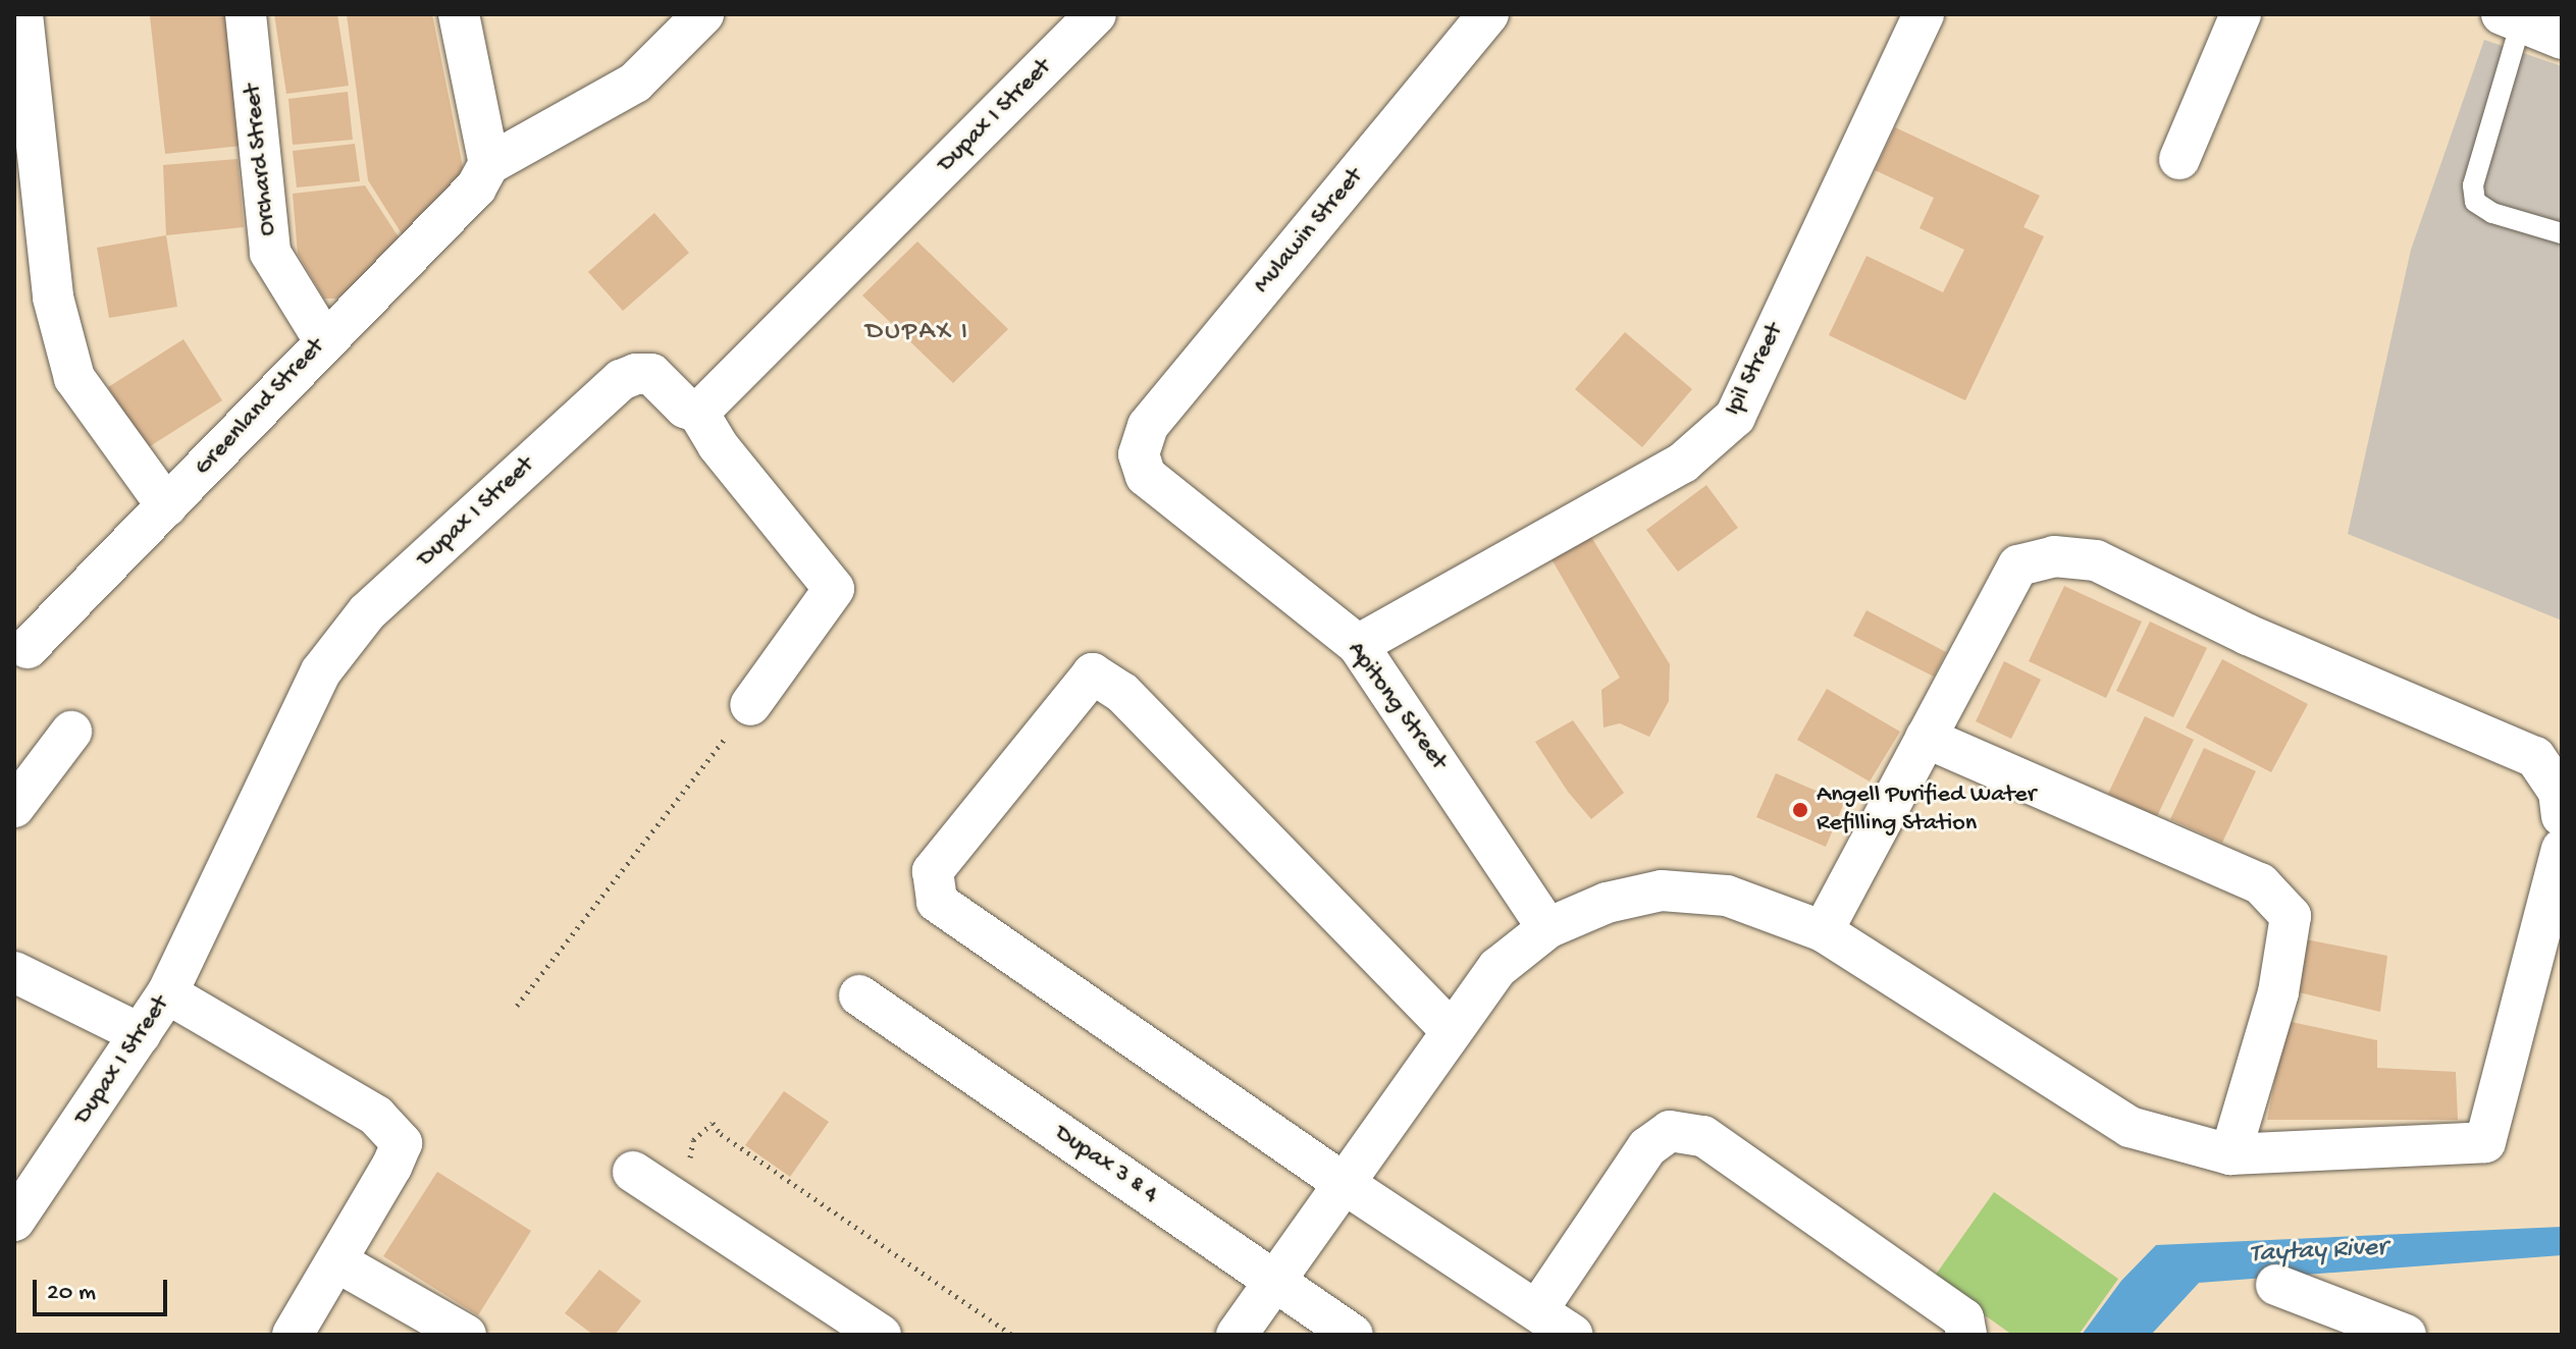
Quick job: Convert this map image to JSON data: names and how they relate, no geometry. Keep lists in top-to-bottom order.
{
  "streets": {
    "street": [
      "Dupax I Street",
      "Orchard Street",
      "Mulawin Street",
      "Ipil Street",
      "Greenland Street",
      "Apitong Street",
      "Dupax 3 & 4"
    ]
  },
  "crossings": [
    ["Orchard Street", "Greenland Street"],
    ["Mulawin Street", "Apitong Street"],
    ["Ipil Street", "Apitong Street"]
  ],
  "districts": ["DUPAX I"],
  "water": ["Taytay River"],
  "places": ["Angell Purified Water Refilling Station"],
  "scale_bar": "20 m"
}
